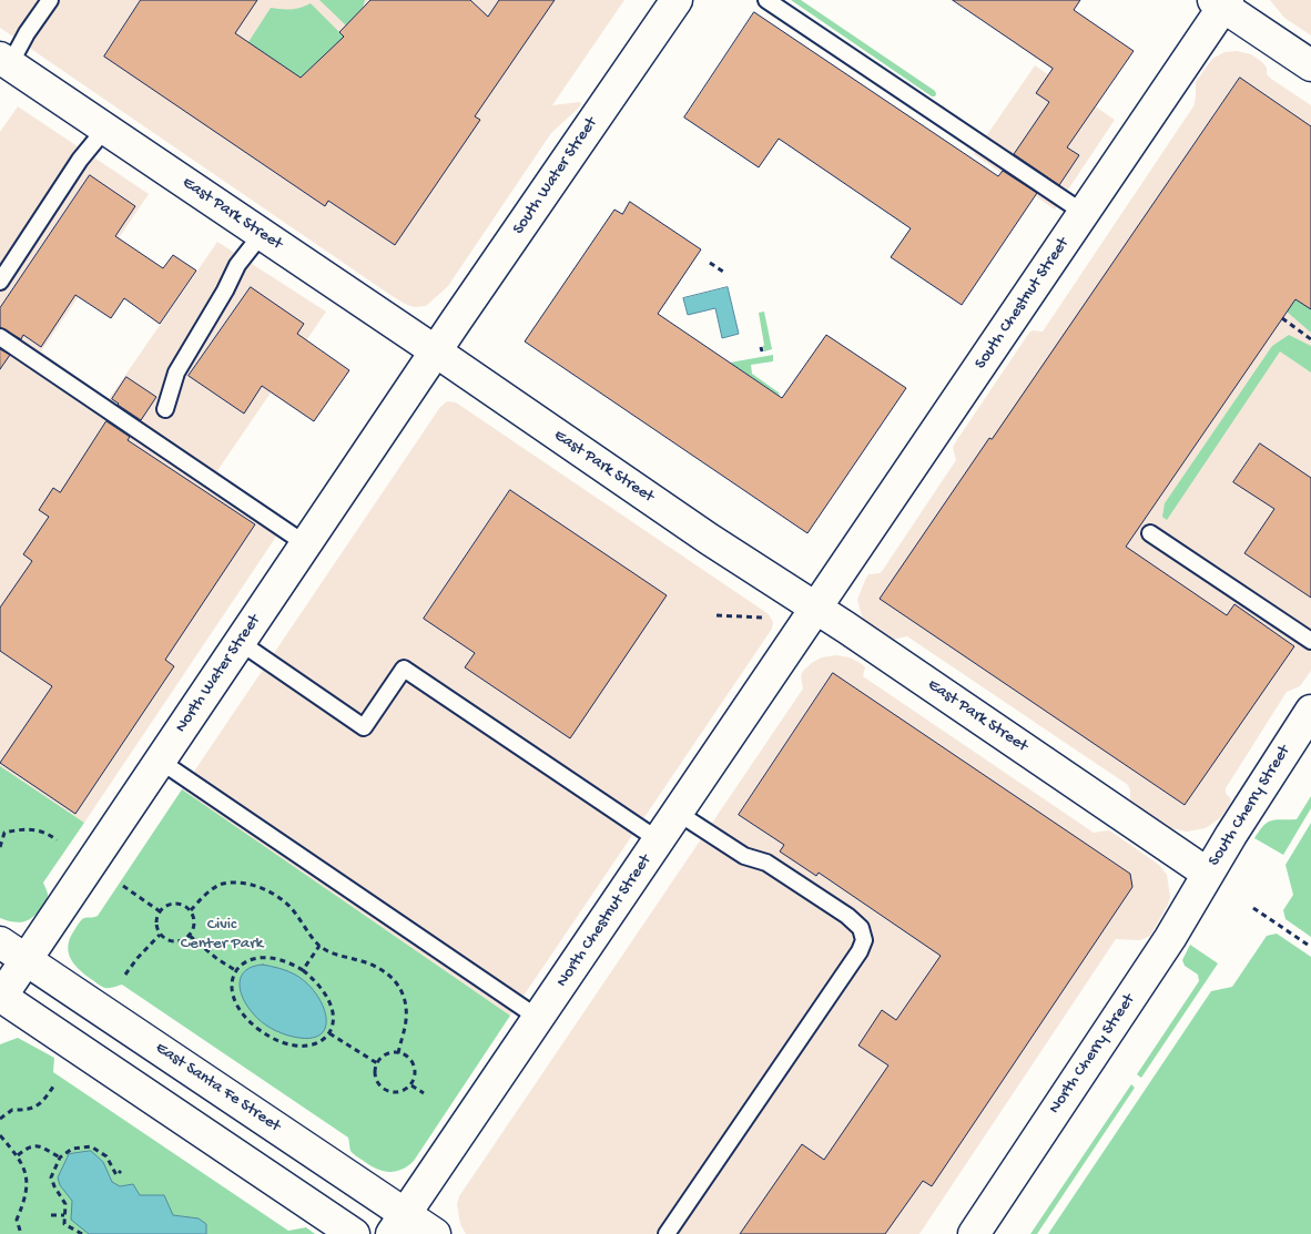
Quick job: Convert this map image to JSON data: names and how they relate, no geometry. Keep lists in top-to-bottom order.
{
  "streets": {
    "street": [
      "South Water Street",
      "East Park Street",
      "South Chestnut Street",
      "North Water Street",
      "South Cherry Street",
      "North Chestnut Street",
      "North Cherry Street",
      "East Santa Fe Street"
    ]
  },
  "crossings": [
    ["South Water Street", "East Park Street"],
    ["South Water Street", "North Water Street"],
    ["East Park Street", "South Chestnut Street"],
    ["East Park Street", "North Water Street"],
    ["East Park Street", "South Cherry Street"],
    ["East Park Street", "North Chestnut Street"],
    ["East Park Street", "North Cherry Street"],
    ["South Chestnut Street", "North Chestnut Street"],
    ["North Water Street", "East Santa Fe Street"],
    ["South Cherry Street", "North Cherry Street"],
    ["North Chestnut Street", "East Santa Fe Street"]
  ],
  "parks": ["Civic Center Park"]
}
